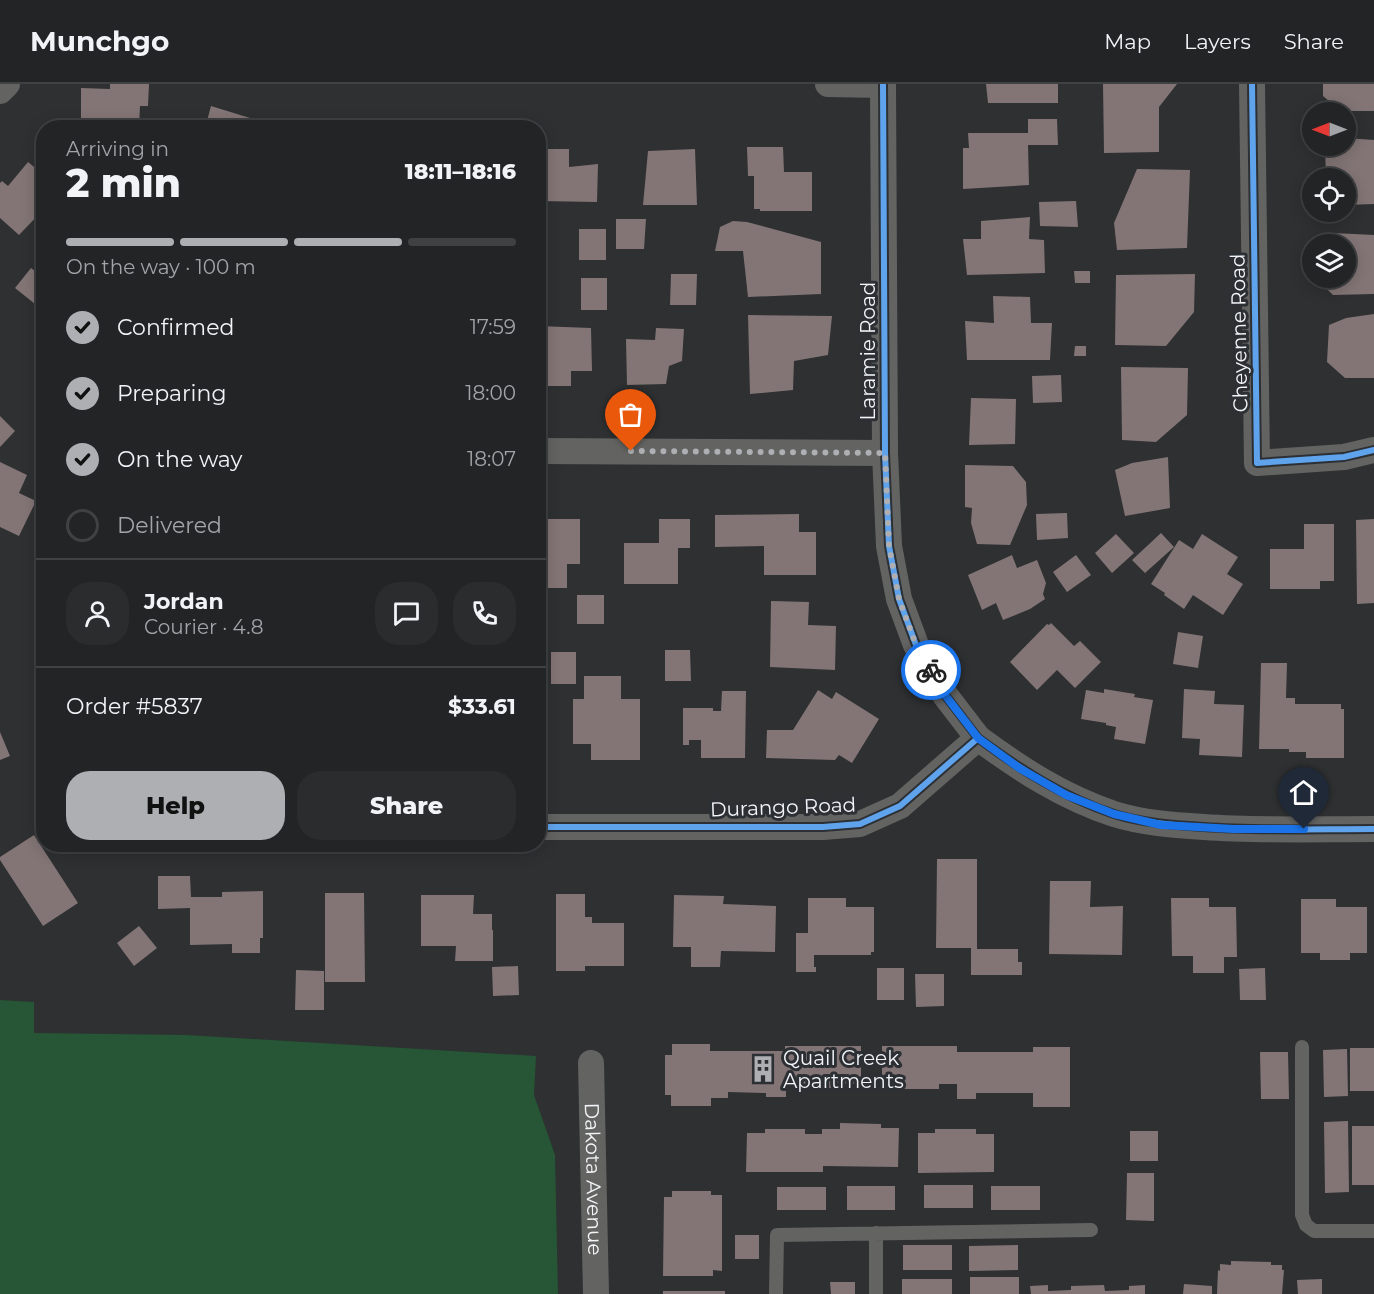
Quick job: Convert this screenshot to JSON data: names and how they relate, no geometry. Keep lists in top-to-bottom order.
{
  "streets": {
    "street": [
      "Cheyenne Road",
      "Laramie Road",
      "Durango Road",
      "Dakota Avenue"
    ]
  },
  "crossings": [
    ["Laramie Road", "Durango Road"]
  ],
  "places": {
    "building": ["Quail Creek Apartments"]
  },
  "north": "left",
  "page": {
    "header": "Munchgo",
    "nav": ["Map", "Layers", "Share"],
    "heading": ["2 min", "Arriving in", "18:11–18:16"],
    "panel": [
      "Jordan",
      "Courier · 4.8",
      "Order #5837",
      "$33.61"
    ],
    "bar": "On the way · 100 m",
    "list": [
      ["Confirmed", "17:59"],
      ["Preparing", "18:00"],
      ["On the way", "18:07"],
      "Delivered"
    ],
    "buttons": ["Help", "Share"]
  }
}
